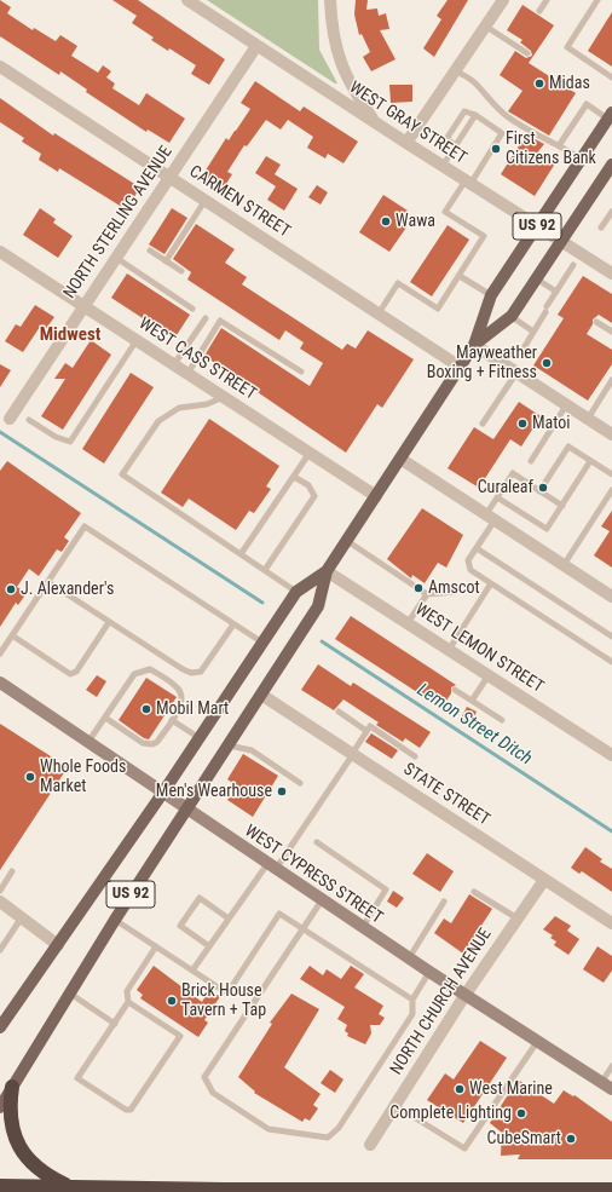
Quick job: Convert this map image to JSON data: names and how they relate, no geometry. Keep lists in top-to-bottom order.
{
  "streets": {
    "main road": ["US 92"],
    "street": [
      "WEST GRAY STREET",
      "CARMEN STREET",
      "NORTH STERLING AVENUE",
      "WEST CASS STREET",
      "WEST LEMON STREET",
      "STATE STREET",
      "WEST CYPRESS STREET",
      "NORTH CHURCH AVENUE"
    ]
  },
  "crossings": [
    ["WEST GRAY STREET", "NORTH STERLING AVENUE"],
    ["WEST GRAY STREET", "US 92"],
    ["CARMEN STREET", "NORTH STERLING AVENUE"],
    ["CARMEN STREET", "US 92"],
    ["NORTH STERLING AVENUE", "WEST CASS STREET"],
    ["US 92", "WEST CASS STREET"],
    ["US 92", "WEST LEMON STREET"],
    ["US 92", "STATE STREET"],
    ["US 92", "WEST CYPRESS STREET"],
    ["STATE STREET", "NORTH CHURCH AVENUE"],
    ["WEST CYPRESS STREET", "NORTH CHURCH AVENUE"]
  ],
  "districts": ["Midwest"],
  "water": ["Lemon Street Ditch"],
  "places": [
    "Midas",
    "First Citizens Bank",
    "Wawa",
    "Mayweather Boxing + Fitness",
    "Matoi",
    "Curaleaf",
    "Amscot",
    "J. Alexander's",
    "Mobil Mart",
    "Whole Foods Market",
    "Men's Wearhouse",
    "Brick House Tavern + Tap",
    "West Marine",
    "Complete Lighting",
    "CubeSmart"
  ]
}
